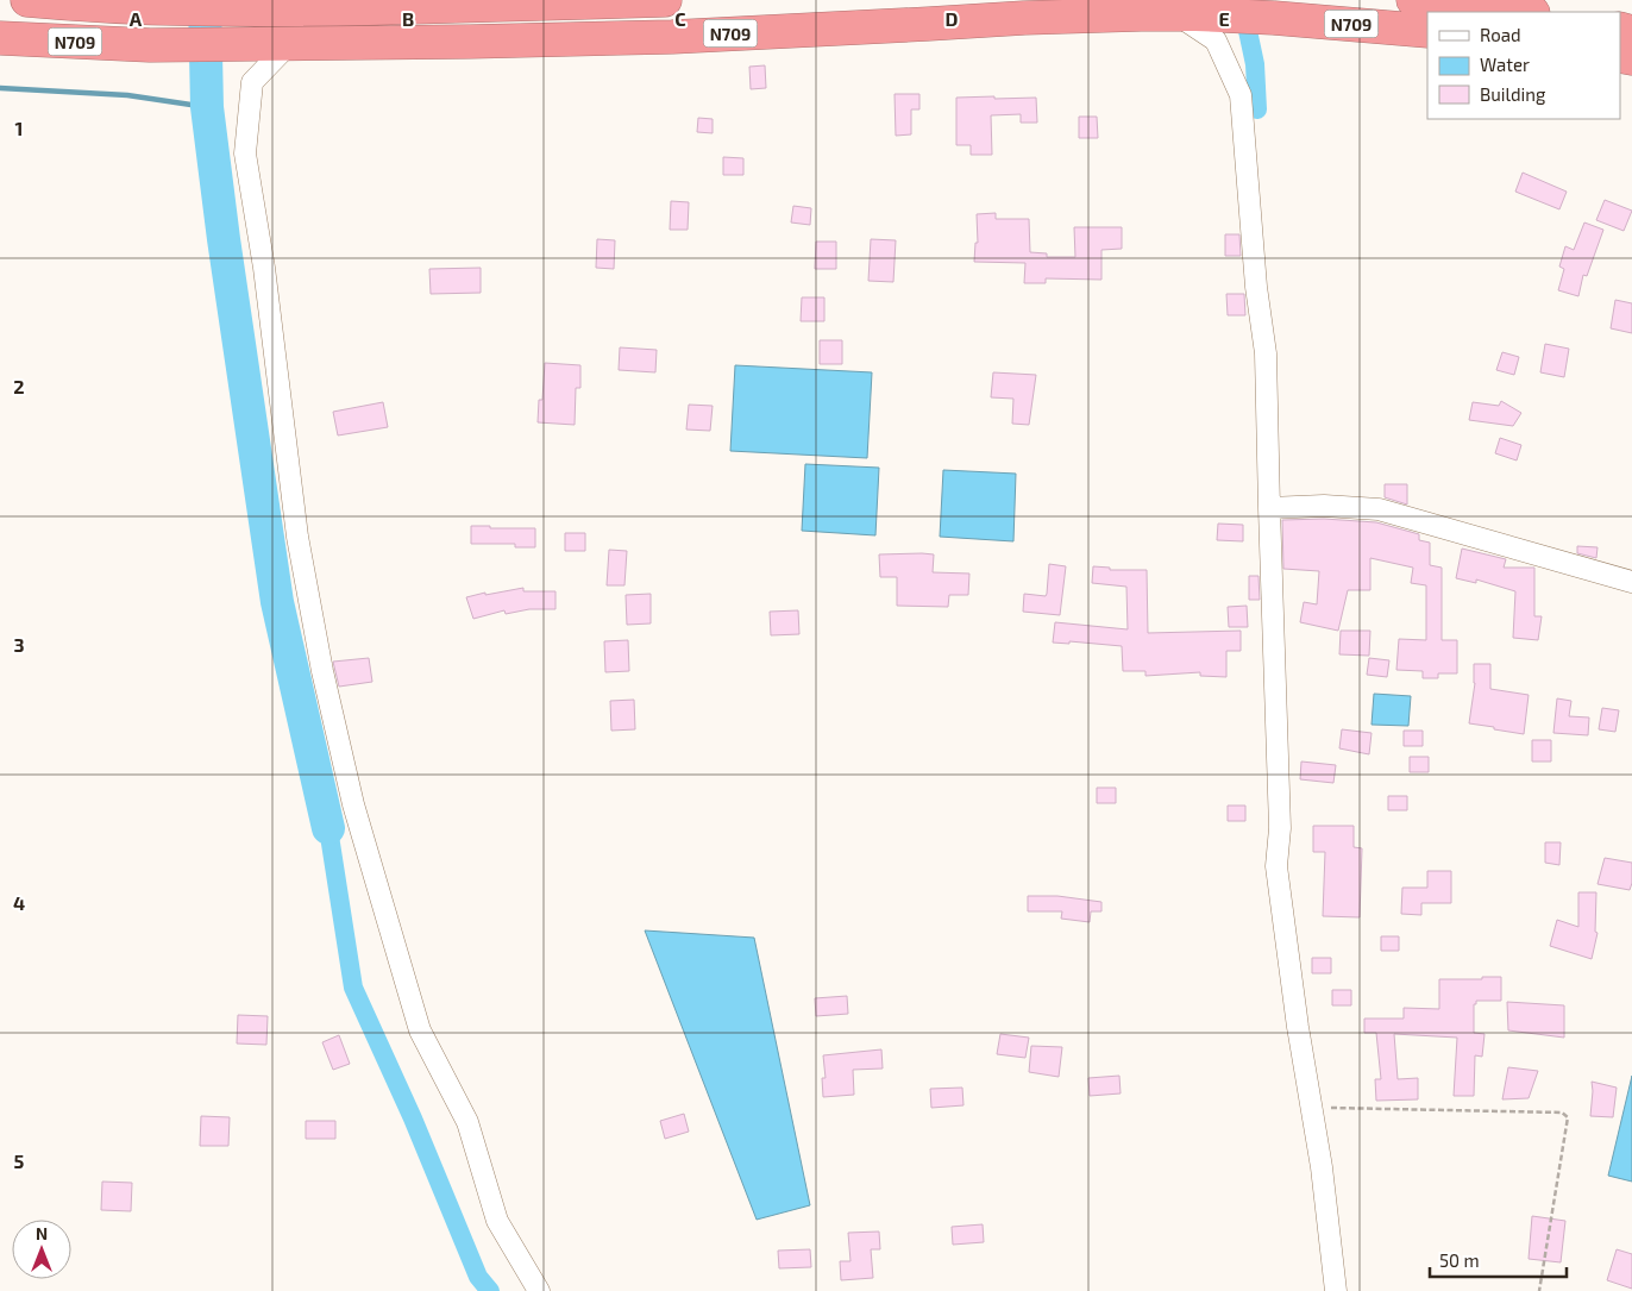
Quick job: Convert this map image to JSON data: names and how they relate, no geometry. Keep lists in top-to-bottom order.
{
  "streets": {
    "highway": ["N709"]
  },
  "legend": ["Road", "Water", "Building"],
  "scale_bar": "50 m",
  "north": "top",
  "grid": {
    "columns": [
      "A",
      "B",
      "C",
      "D",
      "E"
    ],
    "rows": [
      "1",
      "2",
      "3",
      "4",
      "5"
    ]
  }
}
